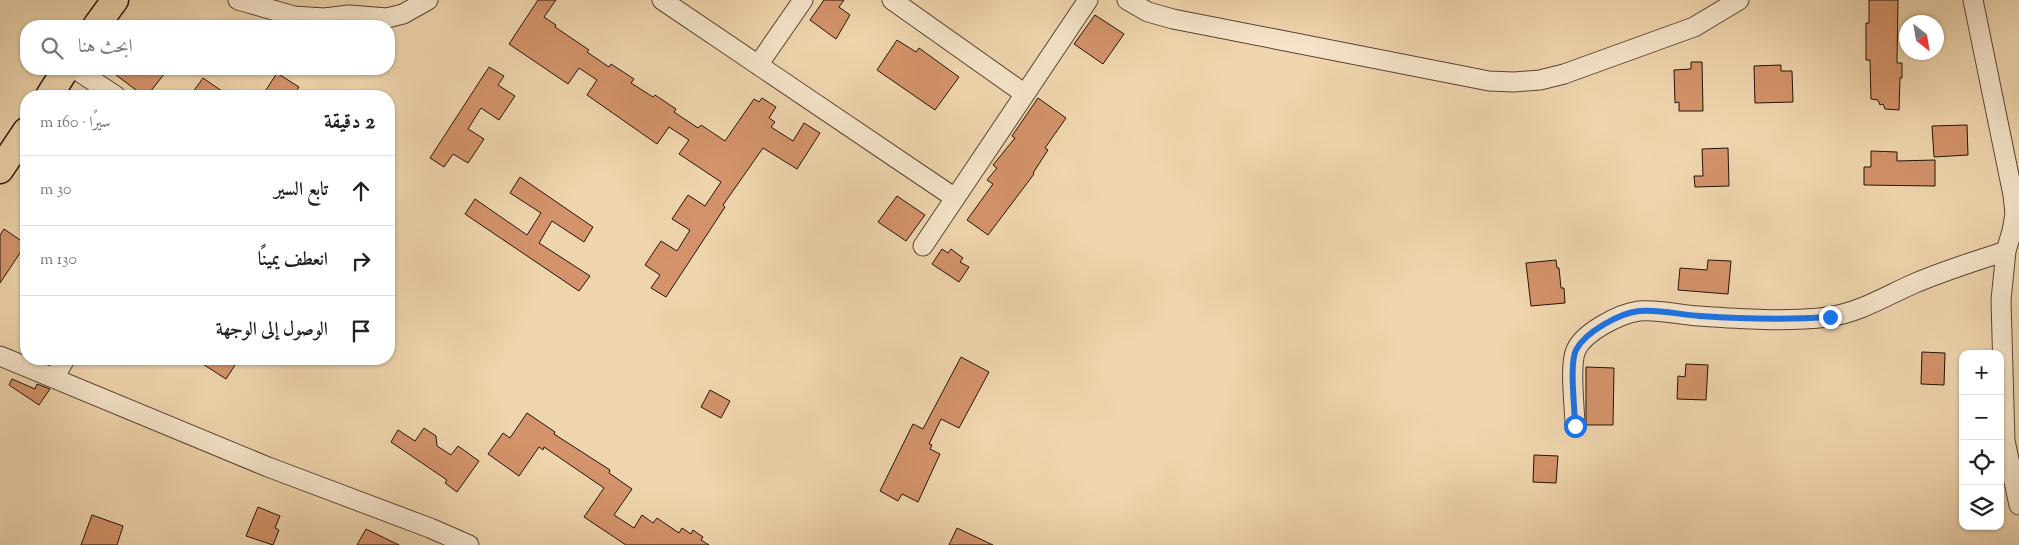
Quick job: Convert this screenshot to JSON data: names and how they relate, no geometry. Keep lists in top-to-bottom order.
{
  "north": "bottom right",
  "page": {
    "search": "ابحث هنا",
    "heading": ["2 دقيقة", "سيرًا · 160 m"],
    "list": [
      ["تابع السير", "30 m"],
      ["انعطف يمينًا", "130 m"],
      "الوصول إلى الوجهة"
    ],
    "map_buttons": ["+", "−"]
  }
}
